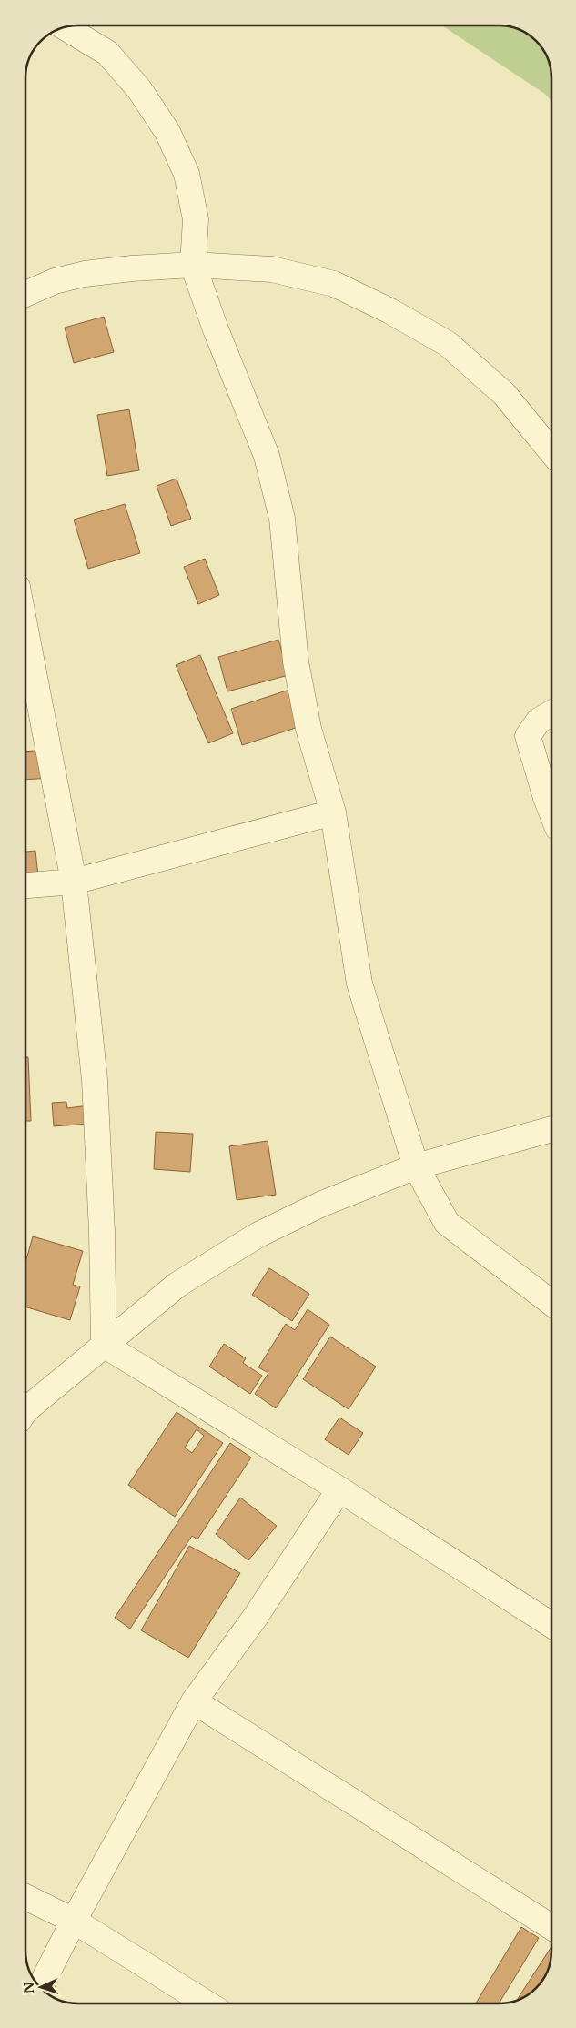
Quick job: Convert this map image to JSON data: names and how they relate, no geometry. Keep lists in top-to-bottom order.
{
  "north": "left"
}
